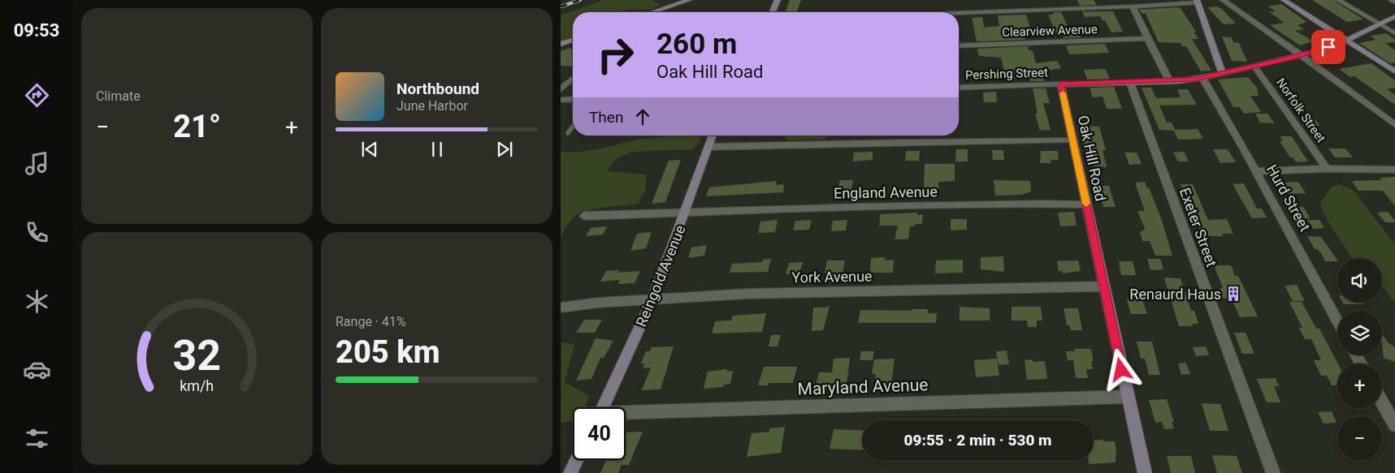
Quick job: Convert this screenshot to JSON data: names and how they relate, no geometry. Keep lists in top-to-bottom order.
{
  "streets": {
    "street": [
      "Clearview Avenue",
      "Pershing Street",
      "Norfolk Street",
      "Oak Hill Road",
      "England Avenue",
      "Hurd Street",
      "Exeter Street",
      "Reingold Avenue",
      "York Avenue",
      "Maryland Avenue"
    ]
  },
  "crossings": [
    ["Pershing Street", "Oak Hill Road"],
    ["Oak Hill Road", "England Avenue"],
    ["Oak Hill Road", "York Avenue"],
    ["Oak Hill Road", "Maryland Avenue"],
    ["England Avenue", "Reingold Avenue"],
    ["Reingold Avenue", "York Avenue"]
  ],
  "places": {
    "building": ["Renaurd Haus"]
  },
  "page": {
    "tabs": "09:53",
    "tile": [
      "Climate",
      ["Range · 41%", "205 km"]
    ],
    "turn": ["260 m", "Oak Hill Road"],
    "song": ["Northbound", "June Harbor"],
    "then": "Then",
    "heat": ["−", "21°", "+"],
    "map_buttons": ["+", "−"],
    "limit": "40",
    "trip": "09:55 · 2 min · 530 m",
    "gauge": ["32", "km/h"]
  }
}
